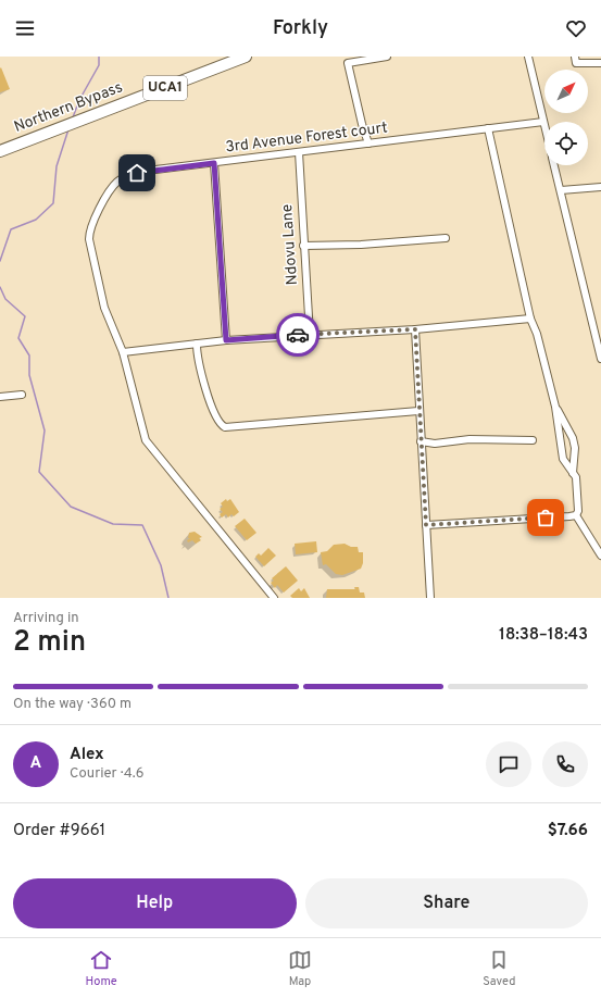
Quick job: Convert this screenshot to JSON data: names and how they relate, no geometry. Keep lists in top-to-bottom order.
{
  "streets": {
    "main road": ["UCA1", "Northern Bypass"],
    "street": ["3rd Avenue Forest court", "Ndovu Lane"]
  },
  "crossings": [
    ["3rd Avenue Forest court", "Ndovu Lane"]
  ],
  "north": "top right",
  "page": {
    "header": "Forkly",
    "heading": ["2 min", "Arriving in", "18:38–18:43"],
    "panel": [
      "Alex",
      "Courier · 4.6",
      "Order #9661",
      "$7.66"
    ],
    "bar": "On the way · 360 m",
    "round": "A",
    "buttons": ["Help", "Share"],
    "tabs": ["Home", "Map", "Saved"]
  }
}
